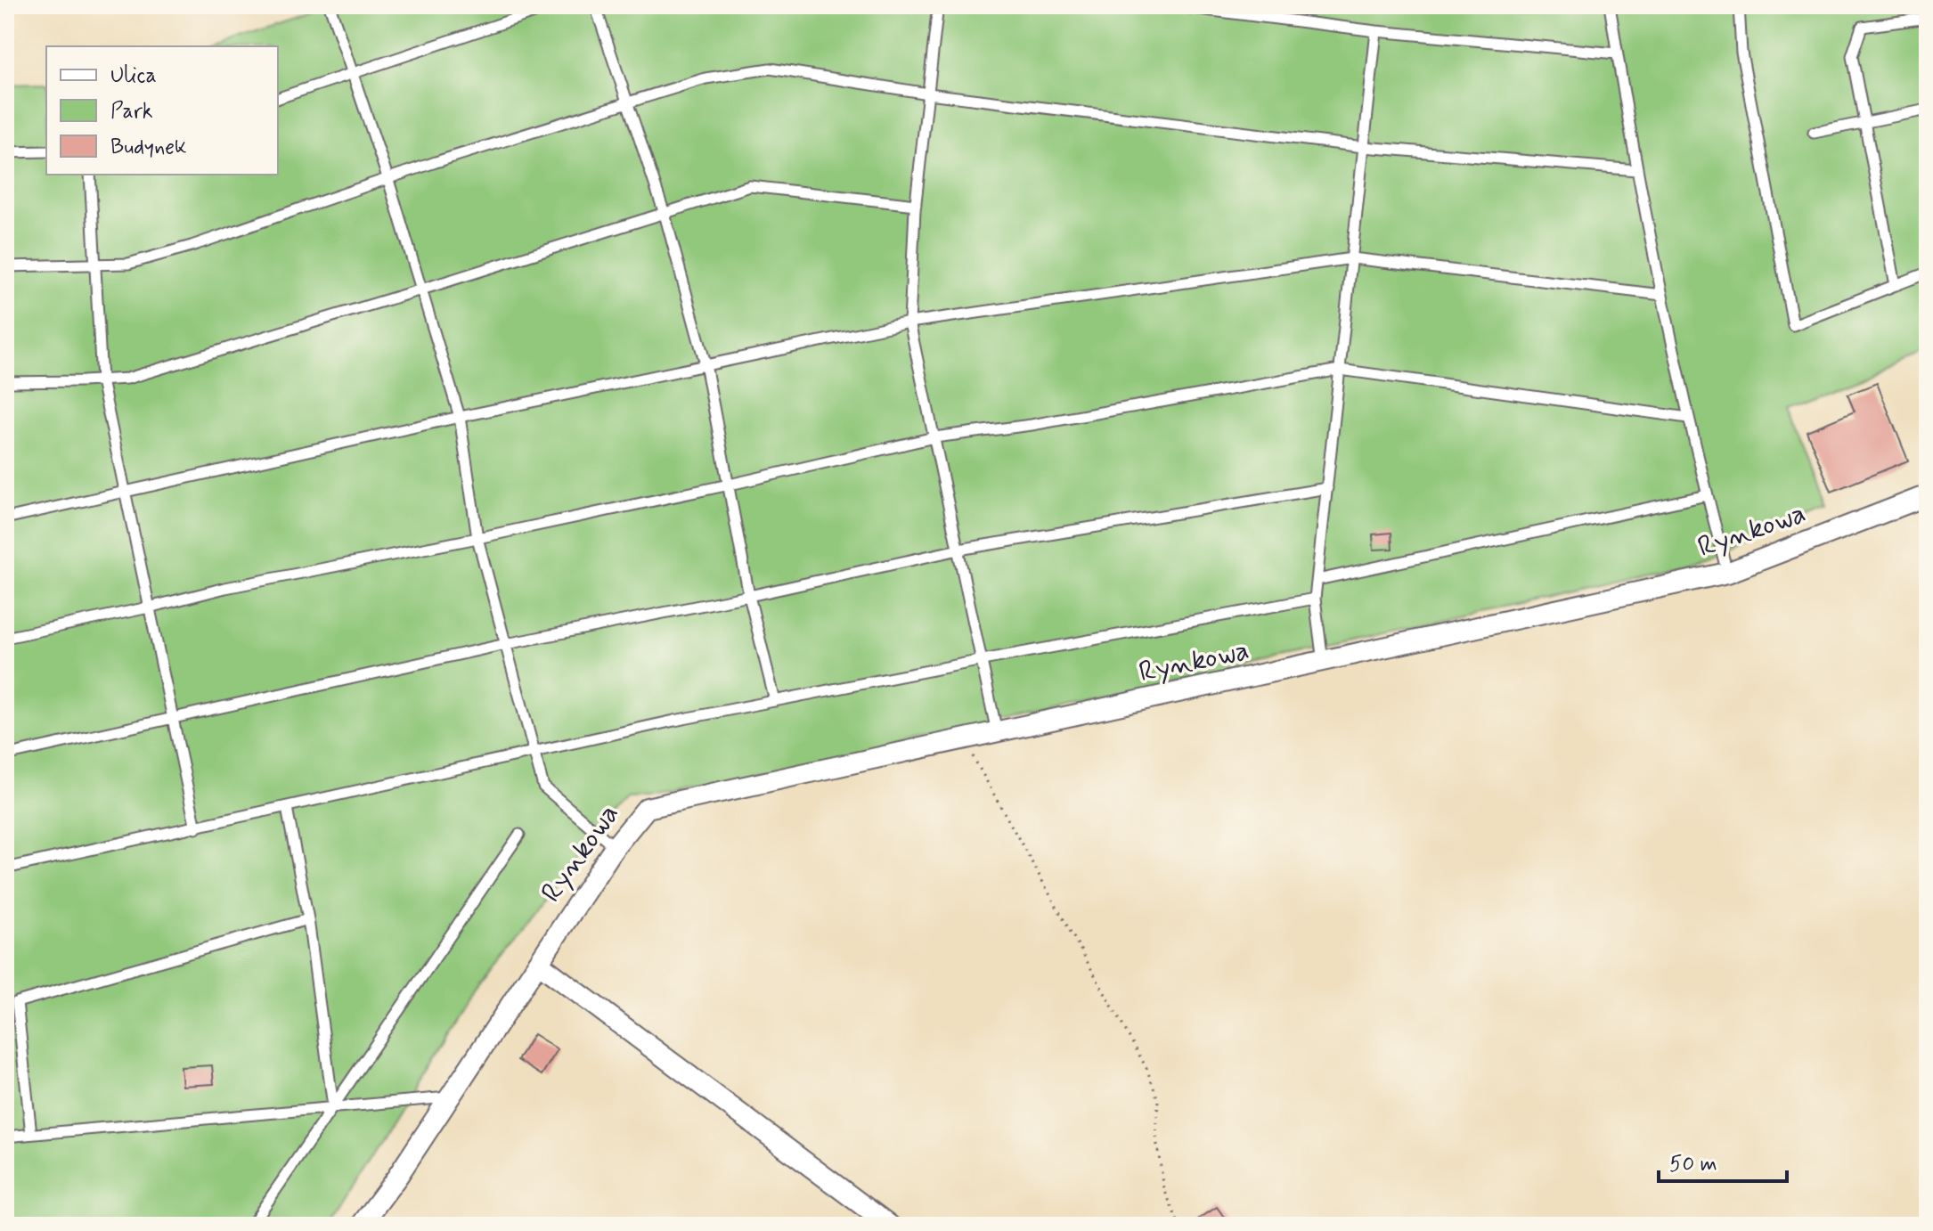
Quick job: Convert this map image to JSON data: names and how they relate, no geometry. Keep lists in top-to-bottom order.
{
  "streets": {
    "street": ["Rynkowa"]
  },
  "legend": ["Ulica", "Park", "Budynek"],
  "scale_bar": "50 m"
}
